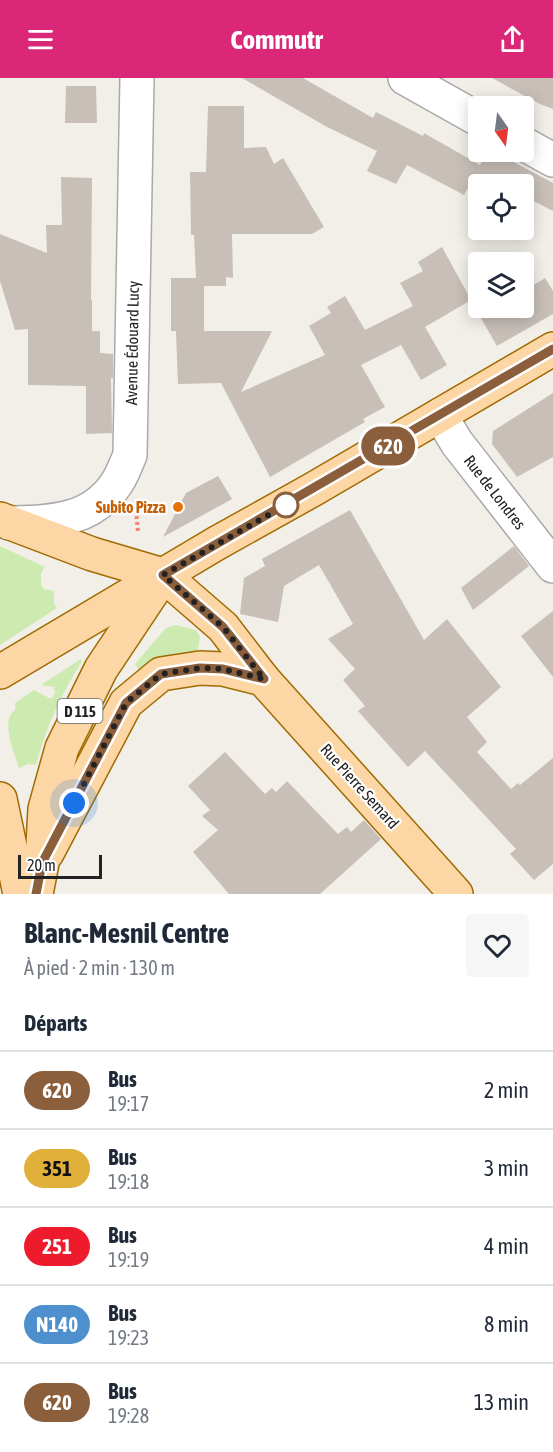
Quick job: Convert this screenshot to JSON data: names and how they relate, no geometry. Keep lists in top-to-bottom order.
{
  "streets": {
    "main road": ["D 115", "Rue Pierre Semard"],
    "street": ["Avenue Édouard Lucy", "Rue de Londres"]
  },
  "crossings": [
    ["Rue de Londres", "D 115"],
    ["D 115", "Rue Pierre Semard"]
  ],
  "places": ["Subito Pizza"],
  "lines": ["bus line 620"],
  "scale_bar": "20 m",
  "north": "bottom",
  "page": {
    "header": "Commutr",
    "on_map": "620",
    "scale": "20 m",
    "heading": [
      ["Blanc-Mesnil Centre", "À pied · 2 min · 130 m"],
      "Départs"
    ],
    "list": [
      {
        "mark": "620",
        "name": "Bus",
        "note": "19:17",
        "value": "2 min"
      },
      {
        "mark": "351",
        "name": "Bus",
        "note": "19:18",
        "value": "3 min"
      },
      {
        "mark": "251",
        "name": "Bus",
        "note": "19:19",
        "value": "4 min"
      },
      {
        "mark": "N140",
        "name": "Bus",
        "note": "19:23",
        "value": "8 min"
      },
      {
        "mark": "620",
        "name": "Bus",
        "note": "19:28",
        "value": "13 min"
      }
    ]
  }
}
